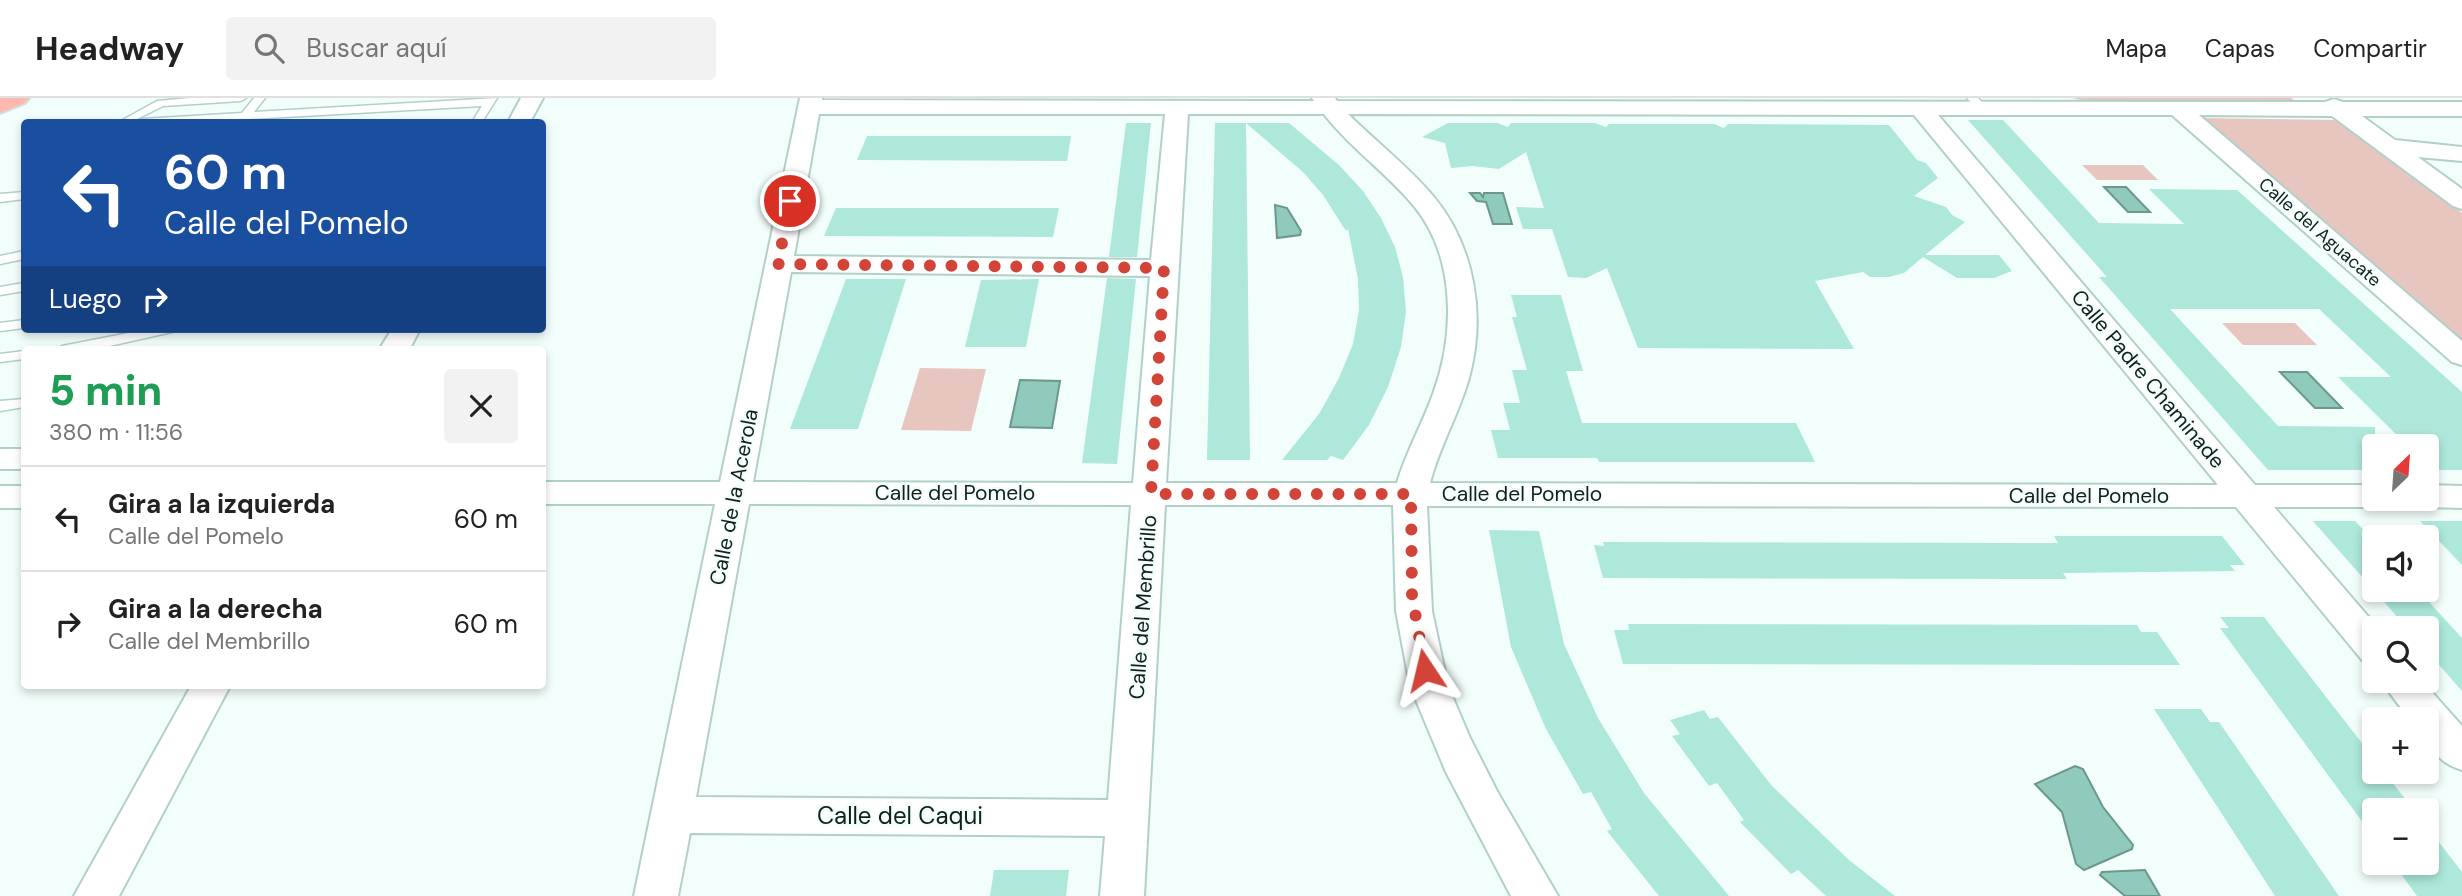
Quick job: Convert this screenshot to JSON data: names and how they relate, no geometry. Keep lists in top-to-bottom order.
{
  "streets": {
    "street": [
      "Calle del Aguacate",
      "Calle Padre Chaminade",
      "Calle del Pomelo",
      "Calle de la Acerola",
      "Calle del Membrillo",
      "Calle del Caqui"
    ]
  },
  "crossings": [
    ["Calle Padre Chaminade", "Calle del Pomelo"],
    ["Calle del Pomelo", "Calle de la Acerola"],
    ["Calle del Pomelo", "Calle del Membrillo"],
    ["Calle de la Acerola", "Calle del Caqui"],
    ["Calle del Membrillo", "Calle del Caqui"]
  ],
  "north": "top right",
  "page": {
    "header": "Headway",
    "search": "Buscar aquí",
    "nav": ["Mapa", "Capas", "Compartir"],
    "turn": ["60 m", "Calle del Pomelo"],
    "then": "Luego",
    "heading": ["5 min", "380 m · 11:56"],
    "map_buttons": ["+", "−"],
    "list": [
      {
        "name": "Gira a la izquierda",
        "note": "Calle del Pomelo",
        "value": "60 m"
      },
      {
        "name": "Gira a la derecha",
        "note": "Calle del Membrillo",
        "value": "60 m"
      }
    ]
  }
}
